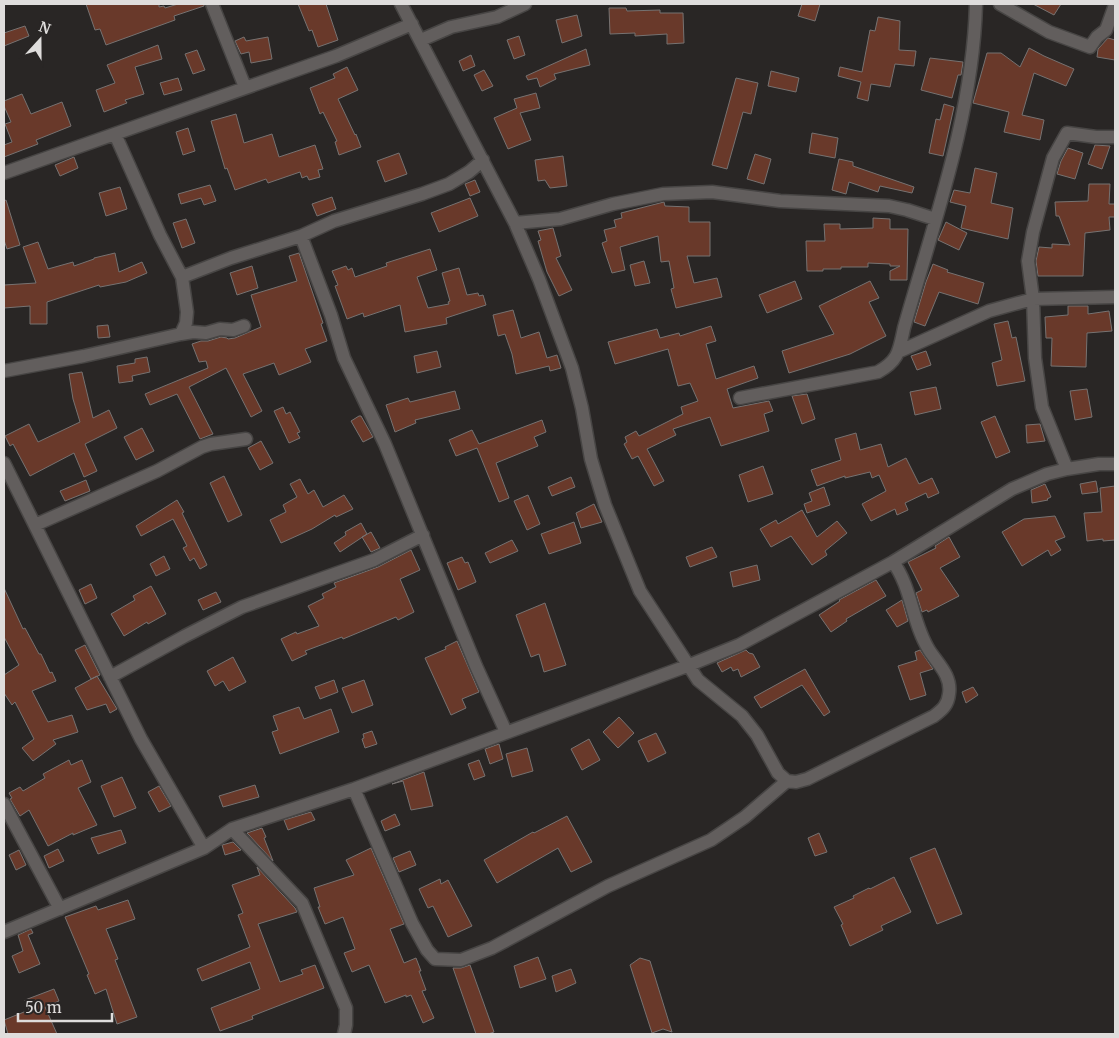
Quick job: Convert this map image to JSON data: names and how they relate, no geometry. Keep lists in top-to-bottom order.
{
  "scale_bar": "50 m",
  "north": "top"
}
